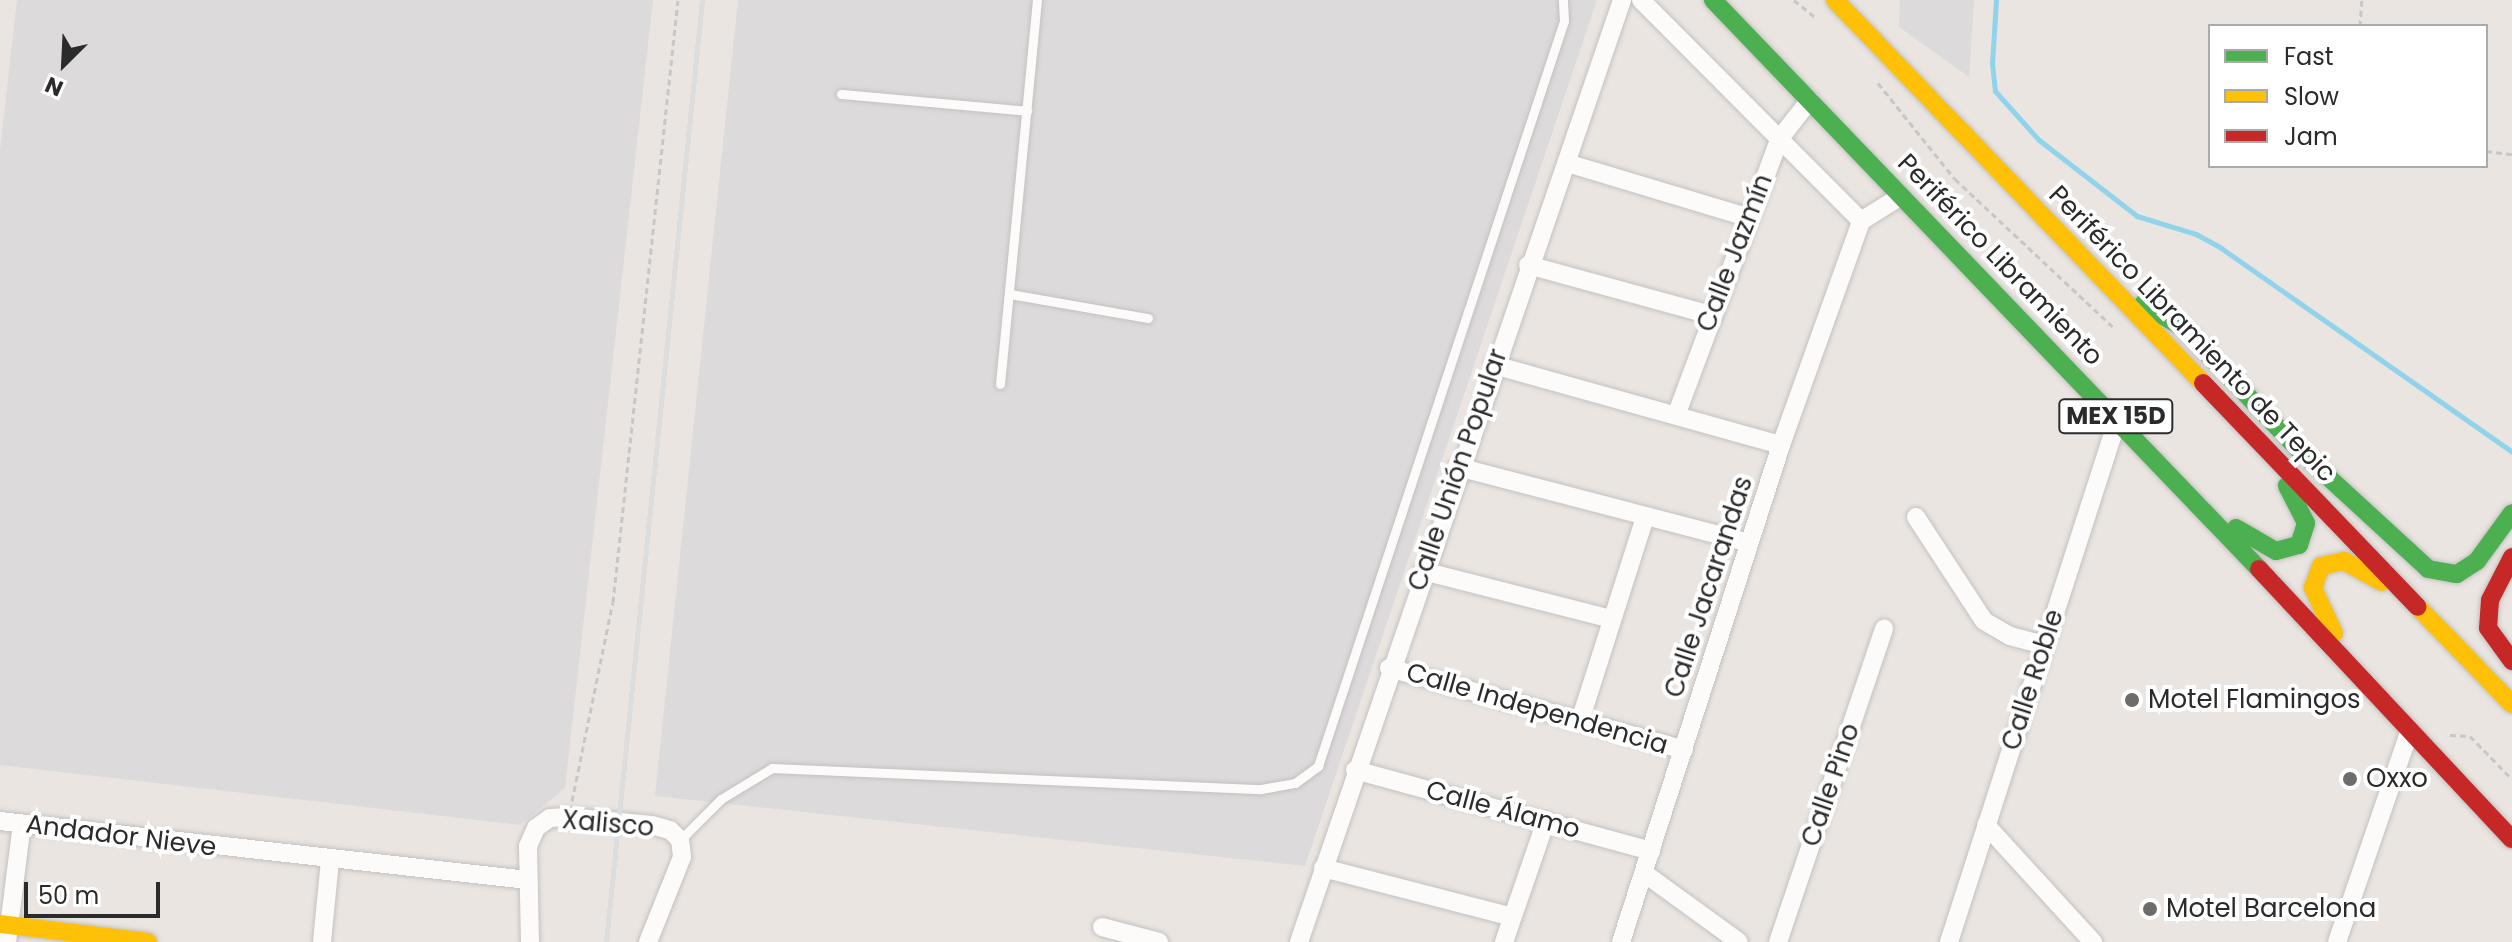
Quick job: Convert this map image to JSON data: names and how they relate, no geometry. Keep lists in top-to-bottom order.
{
  "streets": {
    "main road": ["Periférico Libramiento", "Periférico Libramiento de Tepic", "MEX 15D"],
    "street": [
      "Calle Jazmín",
      "Calle Unión Popular",
      "Calle Jacarandas",
      "Calle Roble",
      "Calle Independencia",
      "Calle Pino",
      "Calle Álamo",
      "Xalisco",
      "Andador Nieve"
    ]
  },
  "crossings": [
    ["Calle Jazmín", "Periférico Libramiento"],
    ["Periférico Libramiento", "Calle Roble"],
    ["Calle Unión Popular", "Calle Independencia"],
    ["Calle Unión Popular", "Calle Álamo"],
    ["Calle Jacarandas", "Calle Independencia"],
    ["Calle Jacarandas", "Calle Álamo"],
    ["Xalisco", "Andador Nieve"]
  ],
  "places": ["Motel Flamingos", "Oxxo", "Motel Barcelona"],
  "legend": ["Fast", "Slow", "Jam"],
  "scale_bar": "50 m",
  "north": "bottom left"
}
